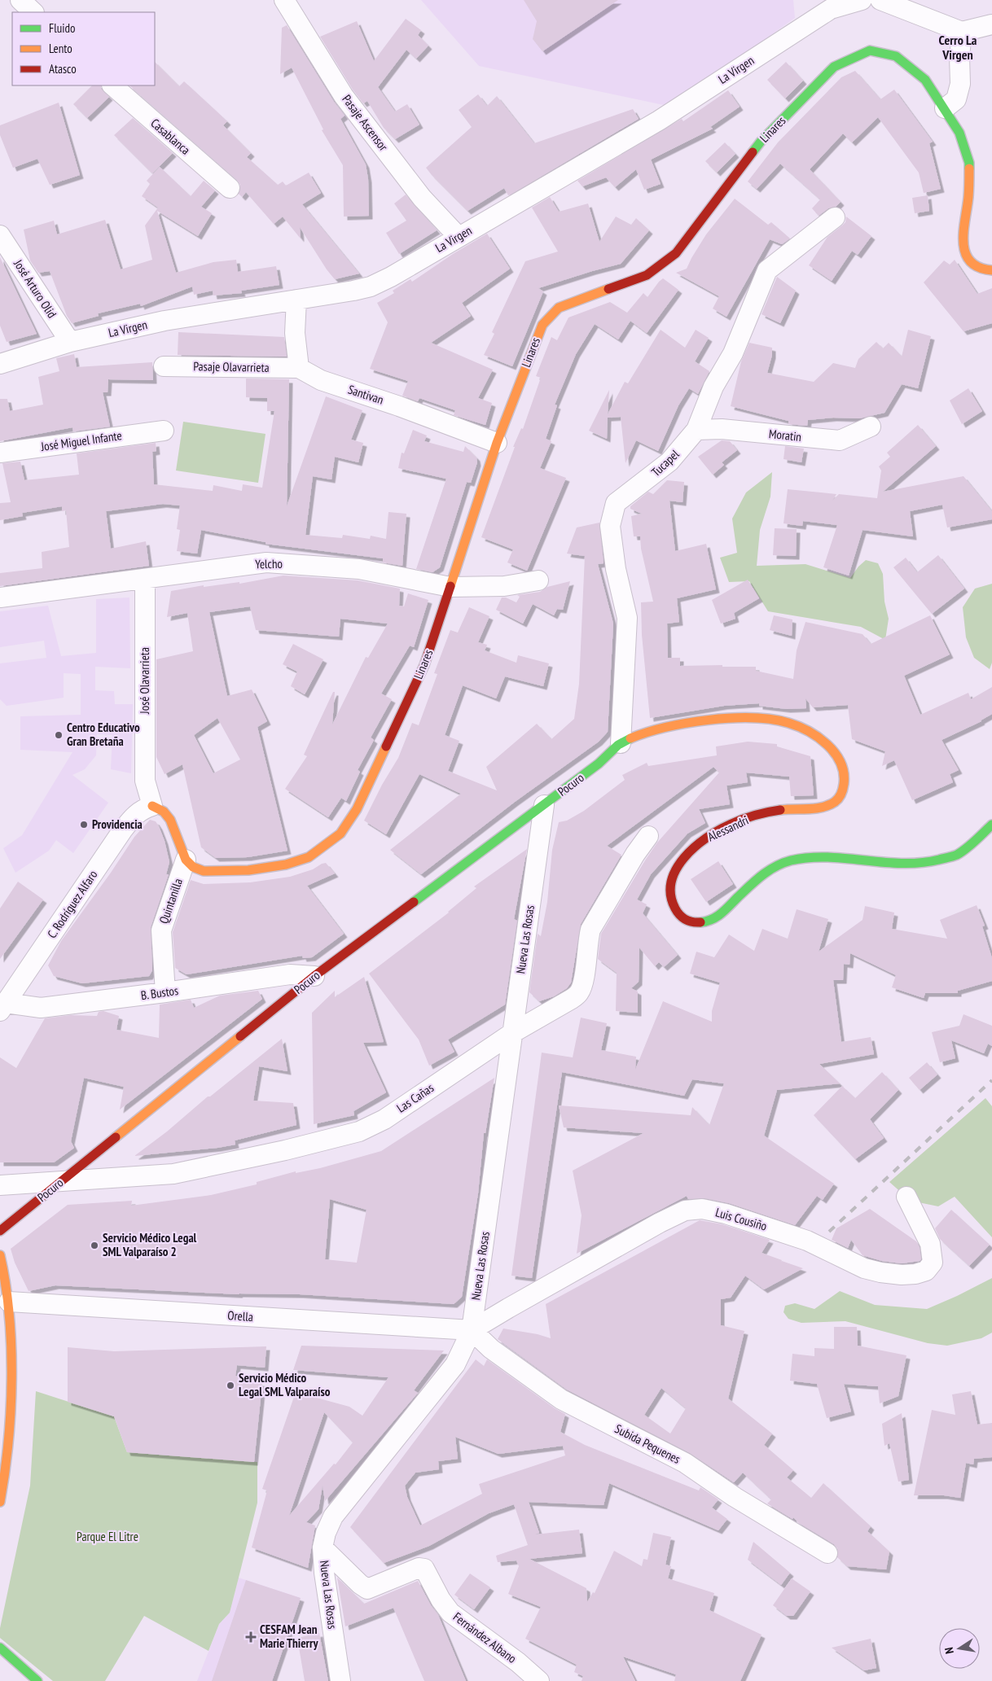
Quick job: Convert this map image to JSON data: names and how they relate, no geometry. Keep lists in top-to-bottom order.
{
  "streets": {
    "street": [
      "La Virgen",
      "Pasaje Ascensor",
      "Linares",
      "Casablanca",
      "José Arturo Olid",
      "Pasaje Olavarrieta",
      "Santivan",
      "Moratin",
      "José Miguel Infante",
      "Tucapel",
      "Yelcho",
      "José Olavarrieta",
      "Pocuro",
      "Alessandri",
      "Quintanilla",
      "C. Rodríguez Alfaro",
      "Nueva Las Rosas",
      "B. Bustos",
      "Las Cañas",
      "Luis Cousiño",
      "Orella",
      "Subida Pequenes",
      "Fernández Albano"
    ]
  },
  "crossings": [
    ["La Virgen", "Pasaje Ascensor"],
    ["La Virgen", "José Arturo Olid"],
    ["Linares", "Santivan"],
    ["Linares", "Yelcho"],
    ["Linares", "Quintanilla"],
    ["Pasaje Olavarrieta", "Santivan"],
    ["Moratin", "Tucapel"],
    ["Tucapel", "Pocuro"],
    ["Tucapel", "Alessandri"],
    ["Yelcho", "José Olavarrieta"],
    ["José Olavarrieta", "C. Rodríguez Alfaro"],
    ["Pocuro", "Alessandri"],
    ["Pocuro", "Nueva Las Rosas"],
    ["Pocuro", "B. Bustos"],
    ["Pocuro", "Las Cañas"],
    ["Quintanilla", "B. Bustos"],
    ["C. Rodríguez Alfaro", "B. Bustos"],
    ["Nueva Las Rosas", "Las Cañas"],
    ["Nueva Las Rosas", "Luis Cousiño"],
    ["Nueva Las Rosas", "Orella"],
    ["Nueva Las Rosas", "Subida Pequenes"],
    ["Nueva Las Rosas", "Fernández Albano"],
    ["Luis Cousiño", "Orella"],
    ["Luis Cousiño", "Subida Pequenes"],
    ["Orella", "Subida Pequenes"]
  ],
  "districts": ["Cerro La Virgen"],
  "parks": ["Parque El Litre"],
  "places": {
    "other": [
      "Centro Educativo Gran Bretaña",
      "Providencia",
      "Servicio Médico Legal SML Valparaíso 2",
      "Servicio Médico Legal SML Valparaíso"
    ],
    "health": ["CESFAM Jean Marie Thierry"]
  },
  "legend": ["Fluido", "Lento", "Atasco"],
  "north": "left"
}
